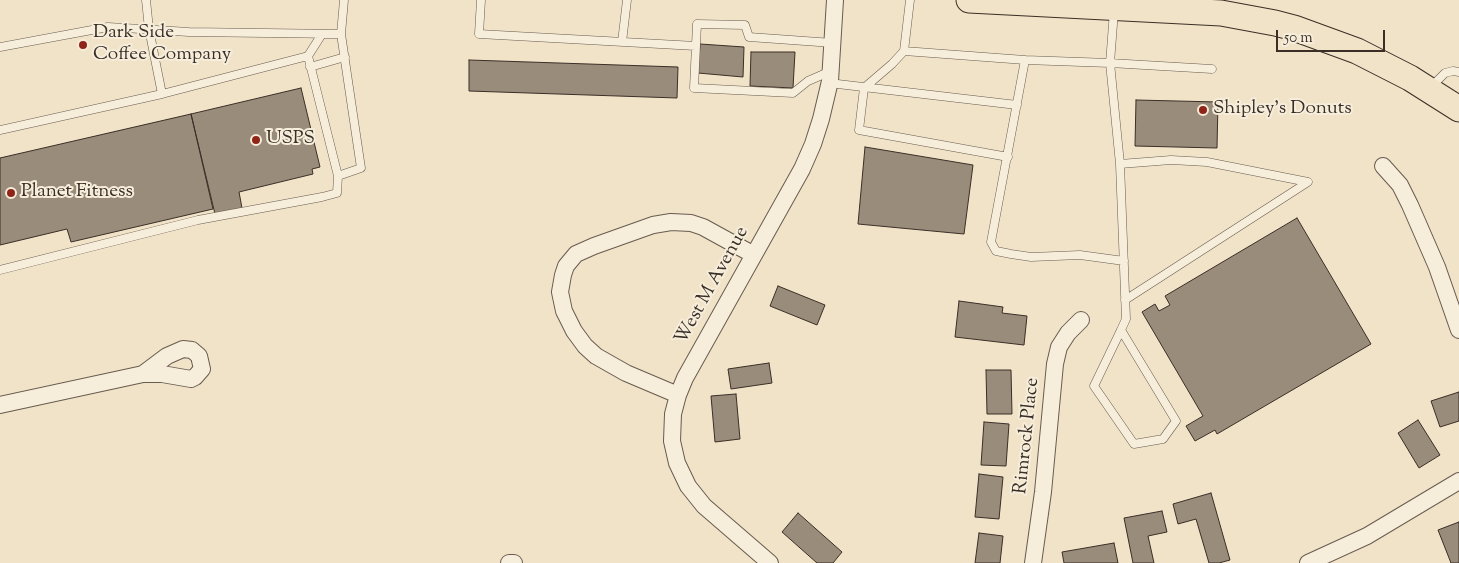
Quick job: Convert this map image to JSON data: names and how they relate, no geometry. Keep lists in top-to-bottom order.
{
  "streets": {
    "street": ["West M Avenue", "Rimrock Place"]
  },
  "places": [
    "Dark Side Coffee Company",
    "Shipley's Donuts",
    "USPS",
    "Planet Fitness"
  ],
  "scale_bar": "50 m"
}
